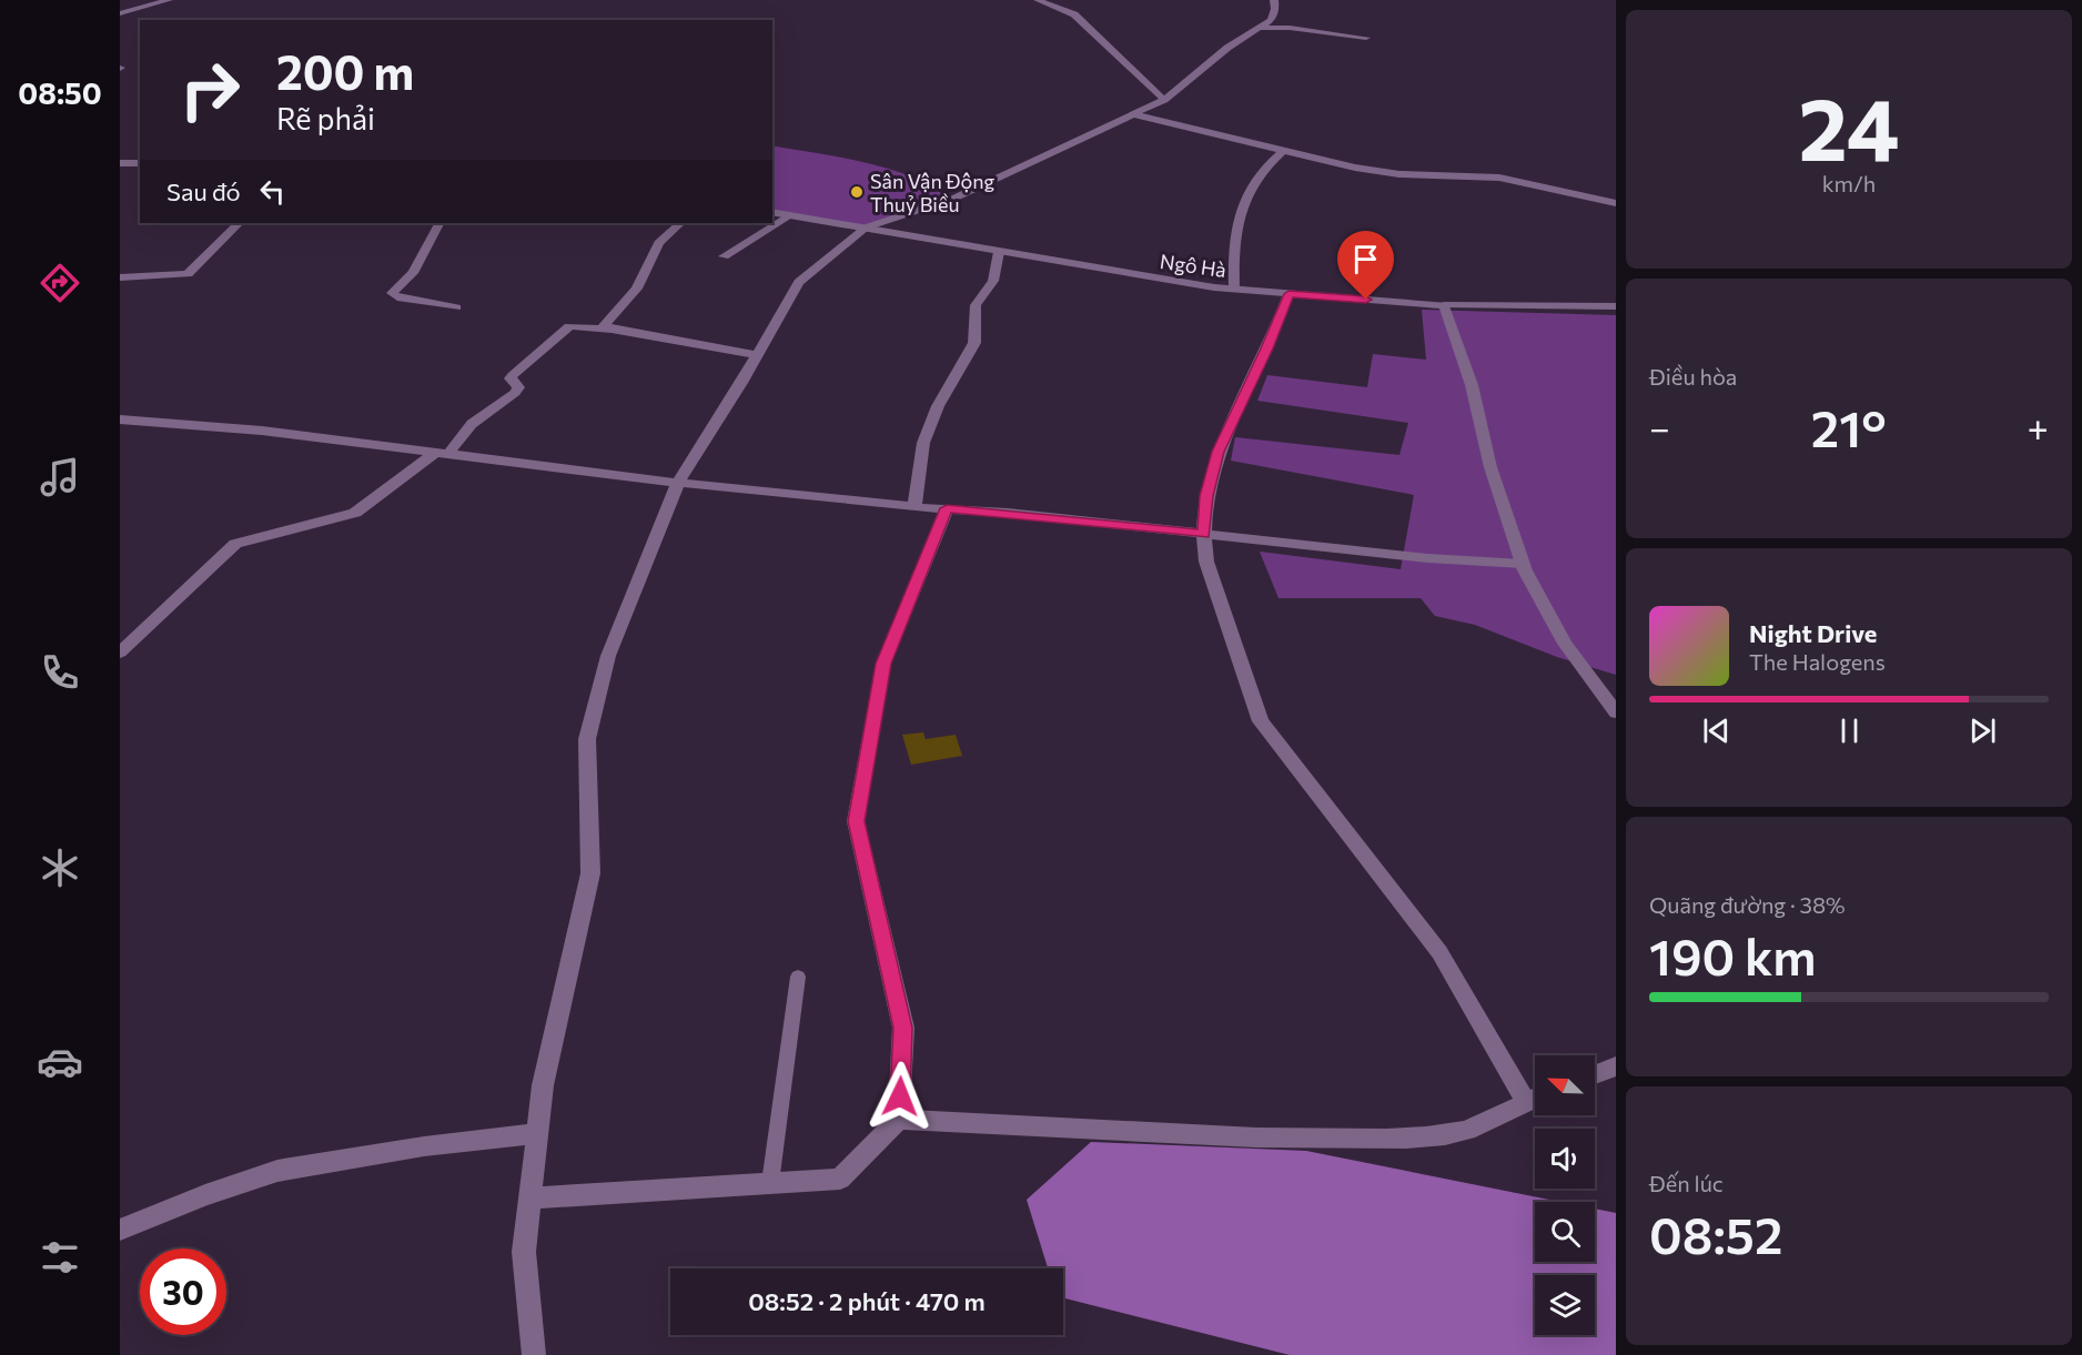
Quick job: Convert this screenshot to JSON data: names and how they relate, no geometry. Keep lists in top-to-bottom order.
{
  "streets": {
    "street": ["Ngô Hà"]
  },
  "places": ["Sân Vận Động Thuỷ Biều"],
  "north": "top left",
  "page": {
    "tabs": "08:50",
    "tile": [
      ["24", "km/h"],
      "Điều hòa",
      ["Quãng đường · 38%", "190 km"],
      ["Đến lúc", "08:52"]
    ],
    "turn": ["200 m", "Rẽ phải"],
    "then": "Sau đó",
    "heat": ["−", "21°", "+"],
    "song": ["Night Drive", "The Halogens"],
    "limit": "30",
    "trip": "08:52 · 2 phút · 470 m"
  }
}
